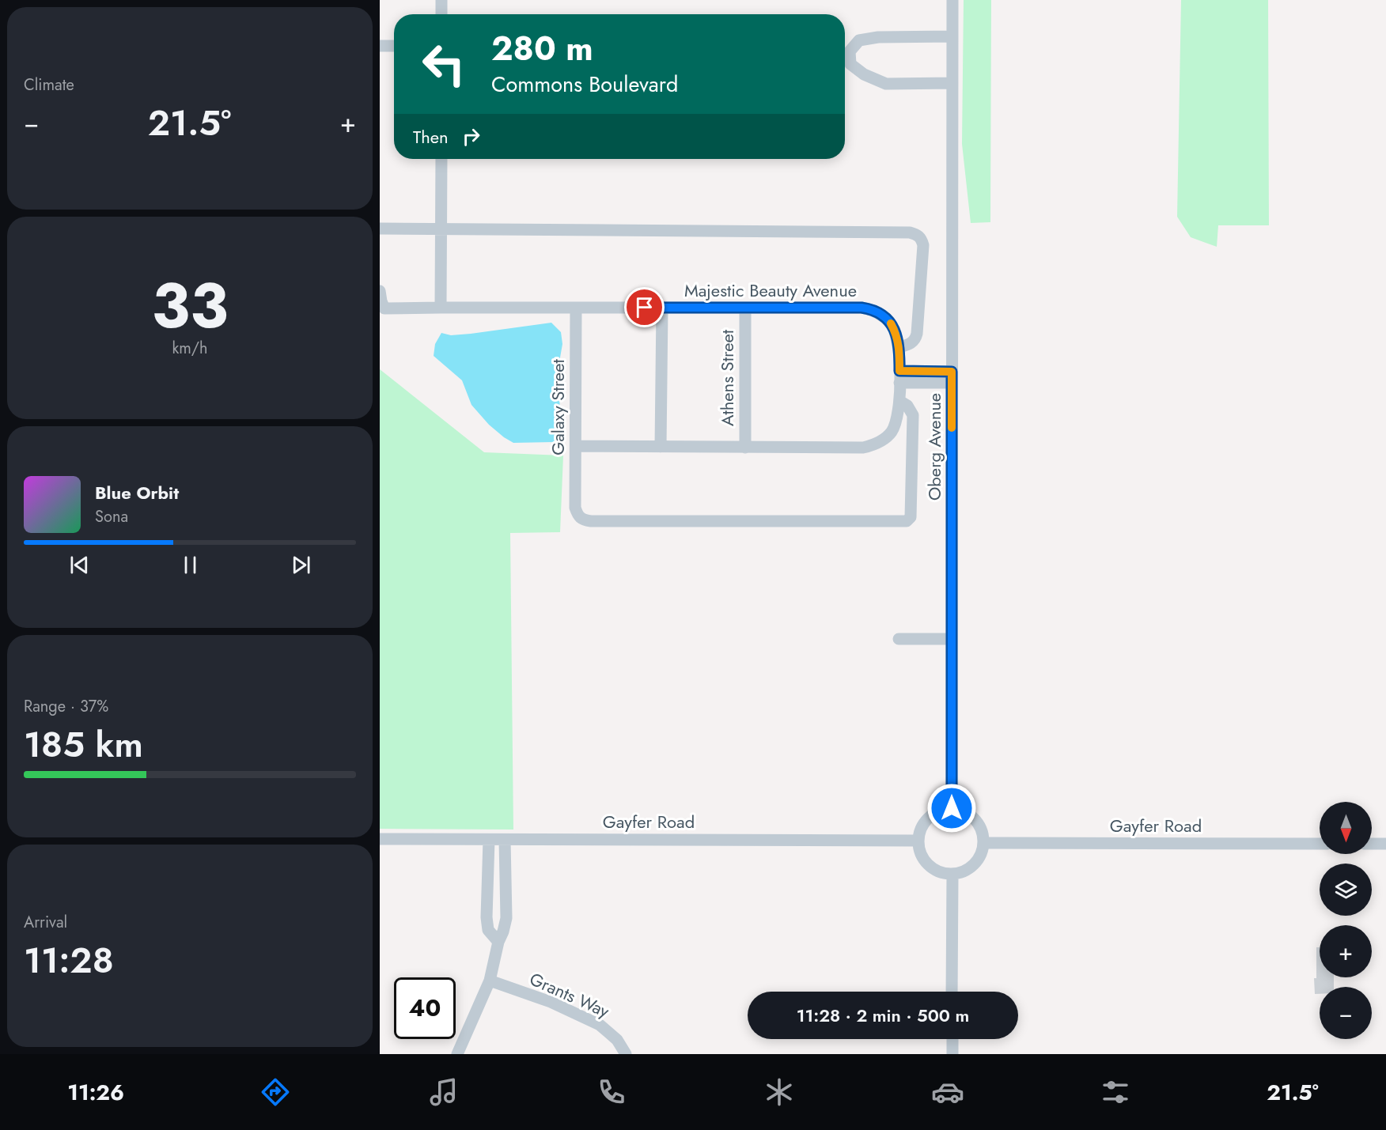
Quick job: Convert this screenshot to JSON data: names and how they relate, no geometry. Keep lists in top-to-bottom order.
{
  "streets": {
    "street": [
      "Majestic Beauty Avenue",
      "Athens Street",
      "Galaxy Street",
      "Oberg Avenue",
      "Gayfer Road",
      "Grants Way"
    ]
  },
  "crossings": [
    ["Majestic Beauty Avenue", "Athens Street"],
    ["Majestic Beauty Avenue", "Galaxy Street"],
    ["Oberg Avenue", "Gayfer Road"]
  ],
  "north": "bottom",
  "page": {
    "tile": [
      "Climate",
      ["33", "km/h"],
      ["Range · 37%", "185 km"],
      ["Arrival", "11:28"]
    ],
    "turn": ["280 m", "Commons Boulevard"],
    "heat": ["−", "21.5°", "+"],
    "then": "Then",
    "song": ["Blue Orbit", "Sona"],
    "map_buttons": ["+", "−"],
    "limit": "40",
    "trip": "11:28 · 2 min · 500 m",
    "tabs": ["11:26", "21.5°"]
  }
}
